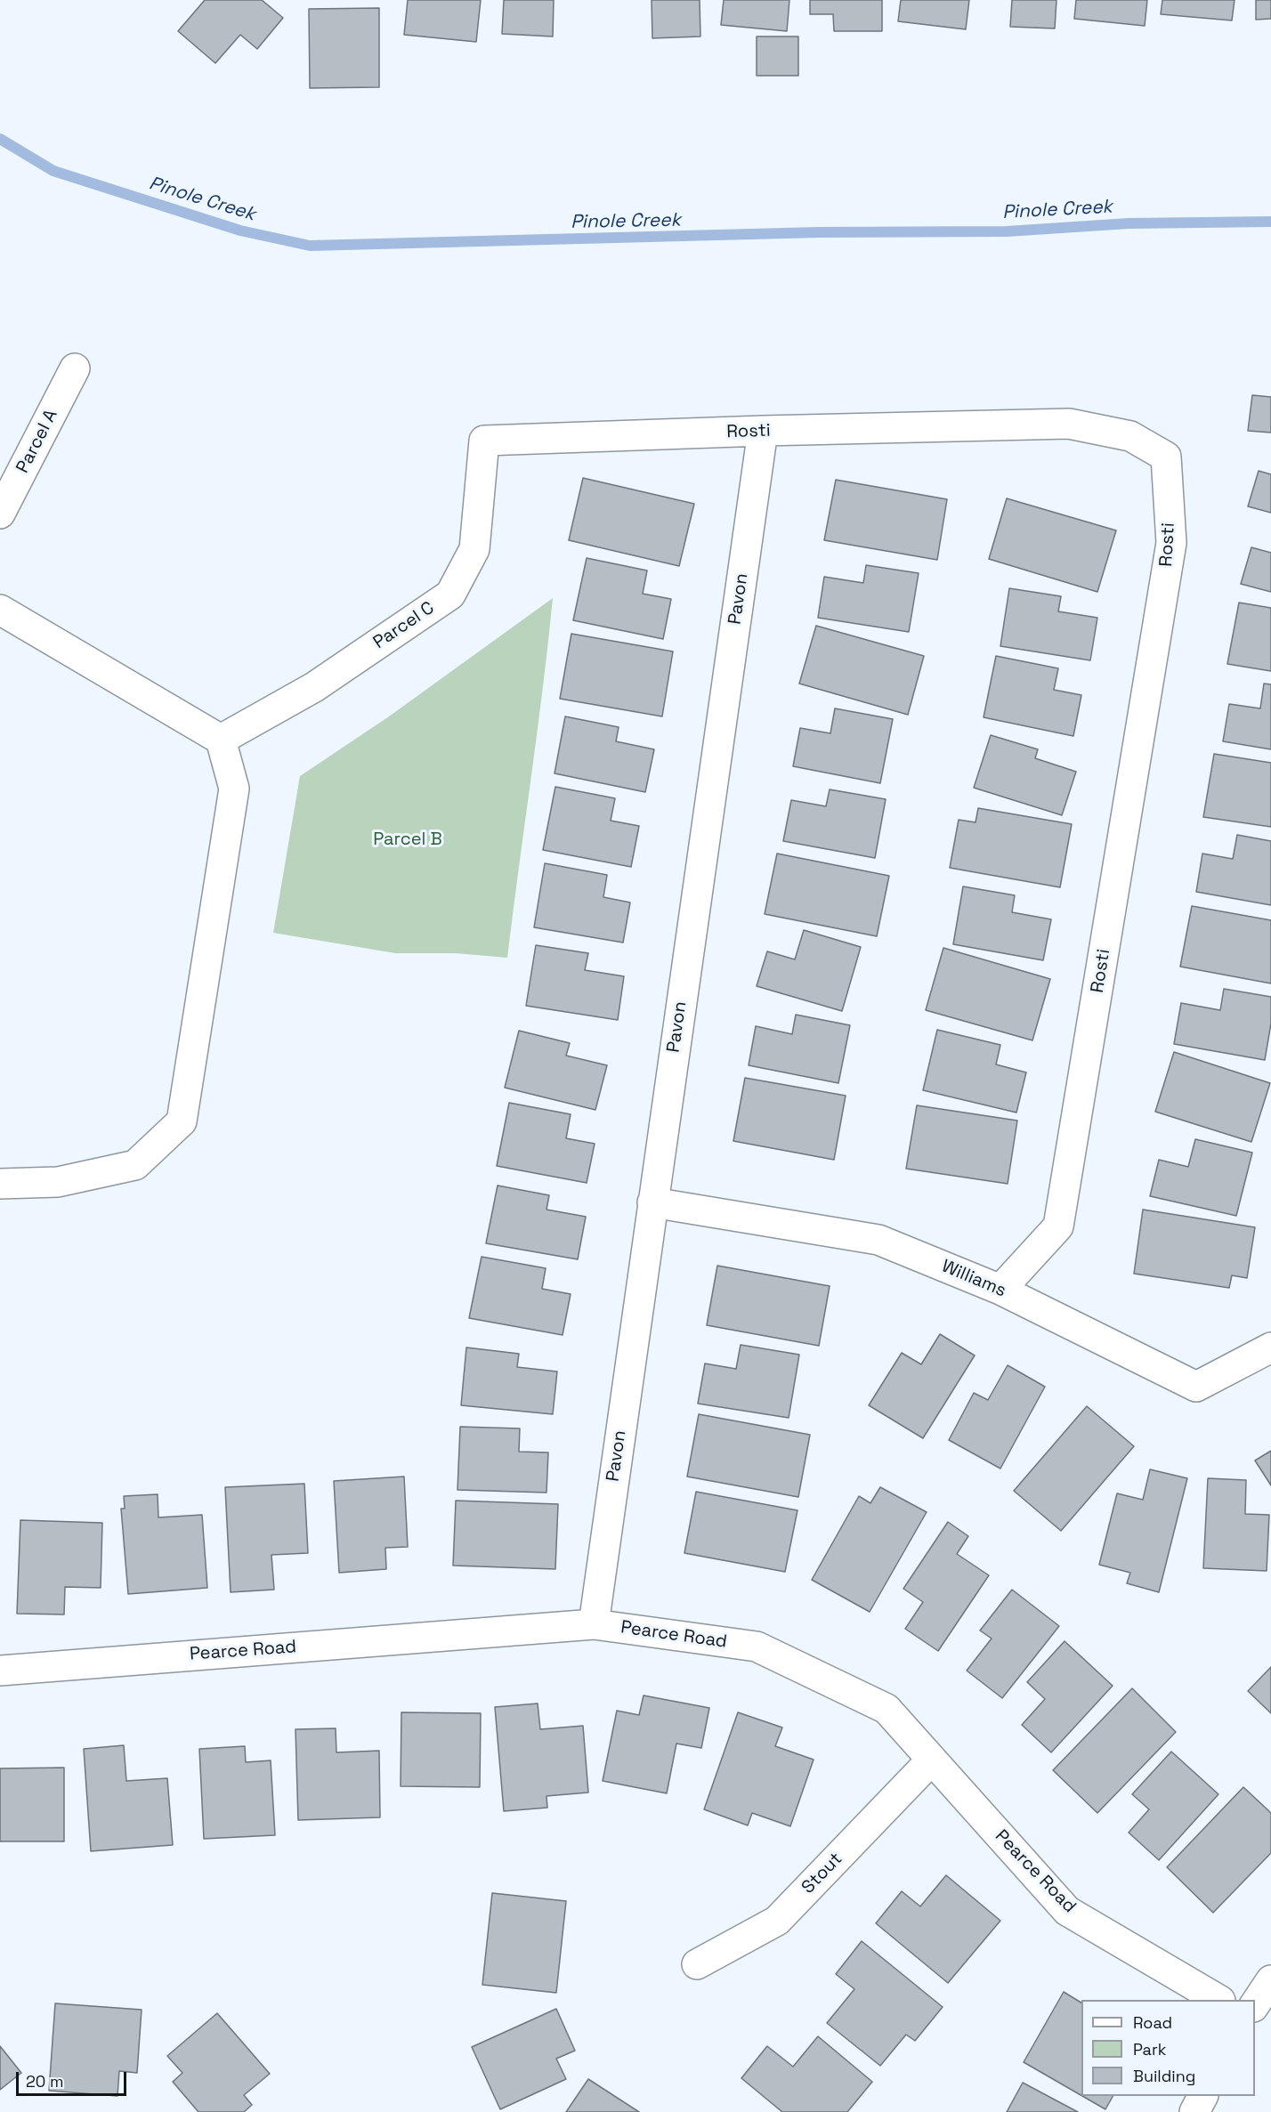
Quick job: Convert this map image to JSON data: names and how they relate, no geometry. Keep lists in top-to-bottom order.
{
  "streets": {
    "street": [
      "Rosti",
      "Parcel A",
      "Pavon",
      "Parcel C",
      "Williams",
      "Pearce Road",
      "Stout"
    ]
  },
  "crossings": [
    ["Rosti", "Pavon"],
    ["Rosti", "Parcel C"],
    ["Rosti", "Williams"],
    ["Pavon", "Williams"],
    ["Pavon", "Pearce Road"],
    ["Pearce Road", "Stout"]
  ],
  "water": ["Pinole Creek"],
  "parks": ["Parcel B"],
  "legend": ["Road", "Park", "Building"],
  "scale_bar": "20 m"
}
